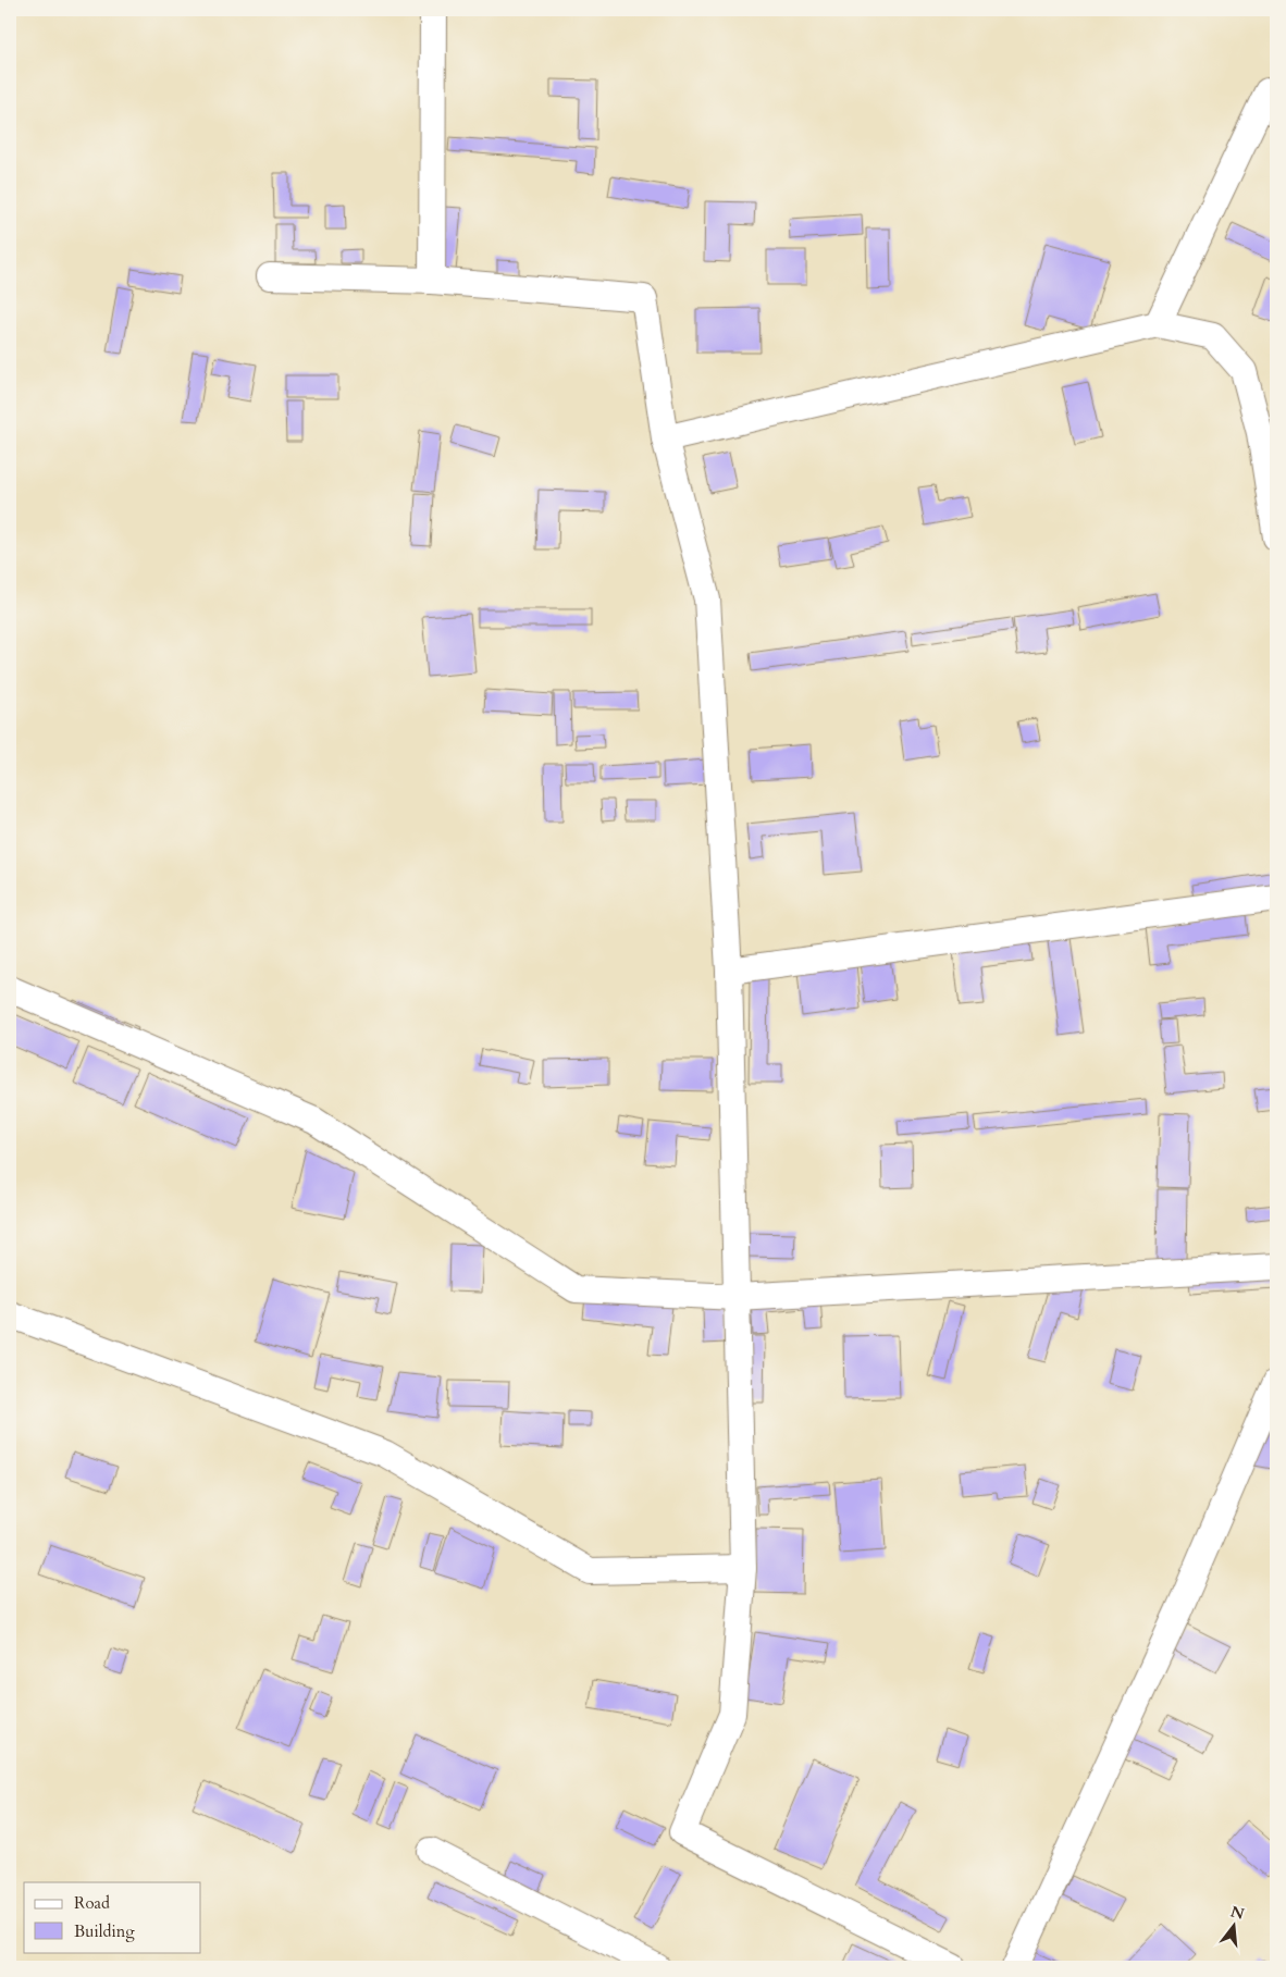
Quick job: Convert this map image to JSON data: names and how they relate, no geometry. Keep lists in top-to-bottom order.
{
  "legend": ["Road", "Building"],
  "north": "top"
}
